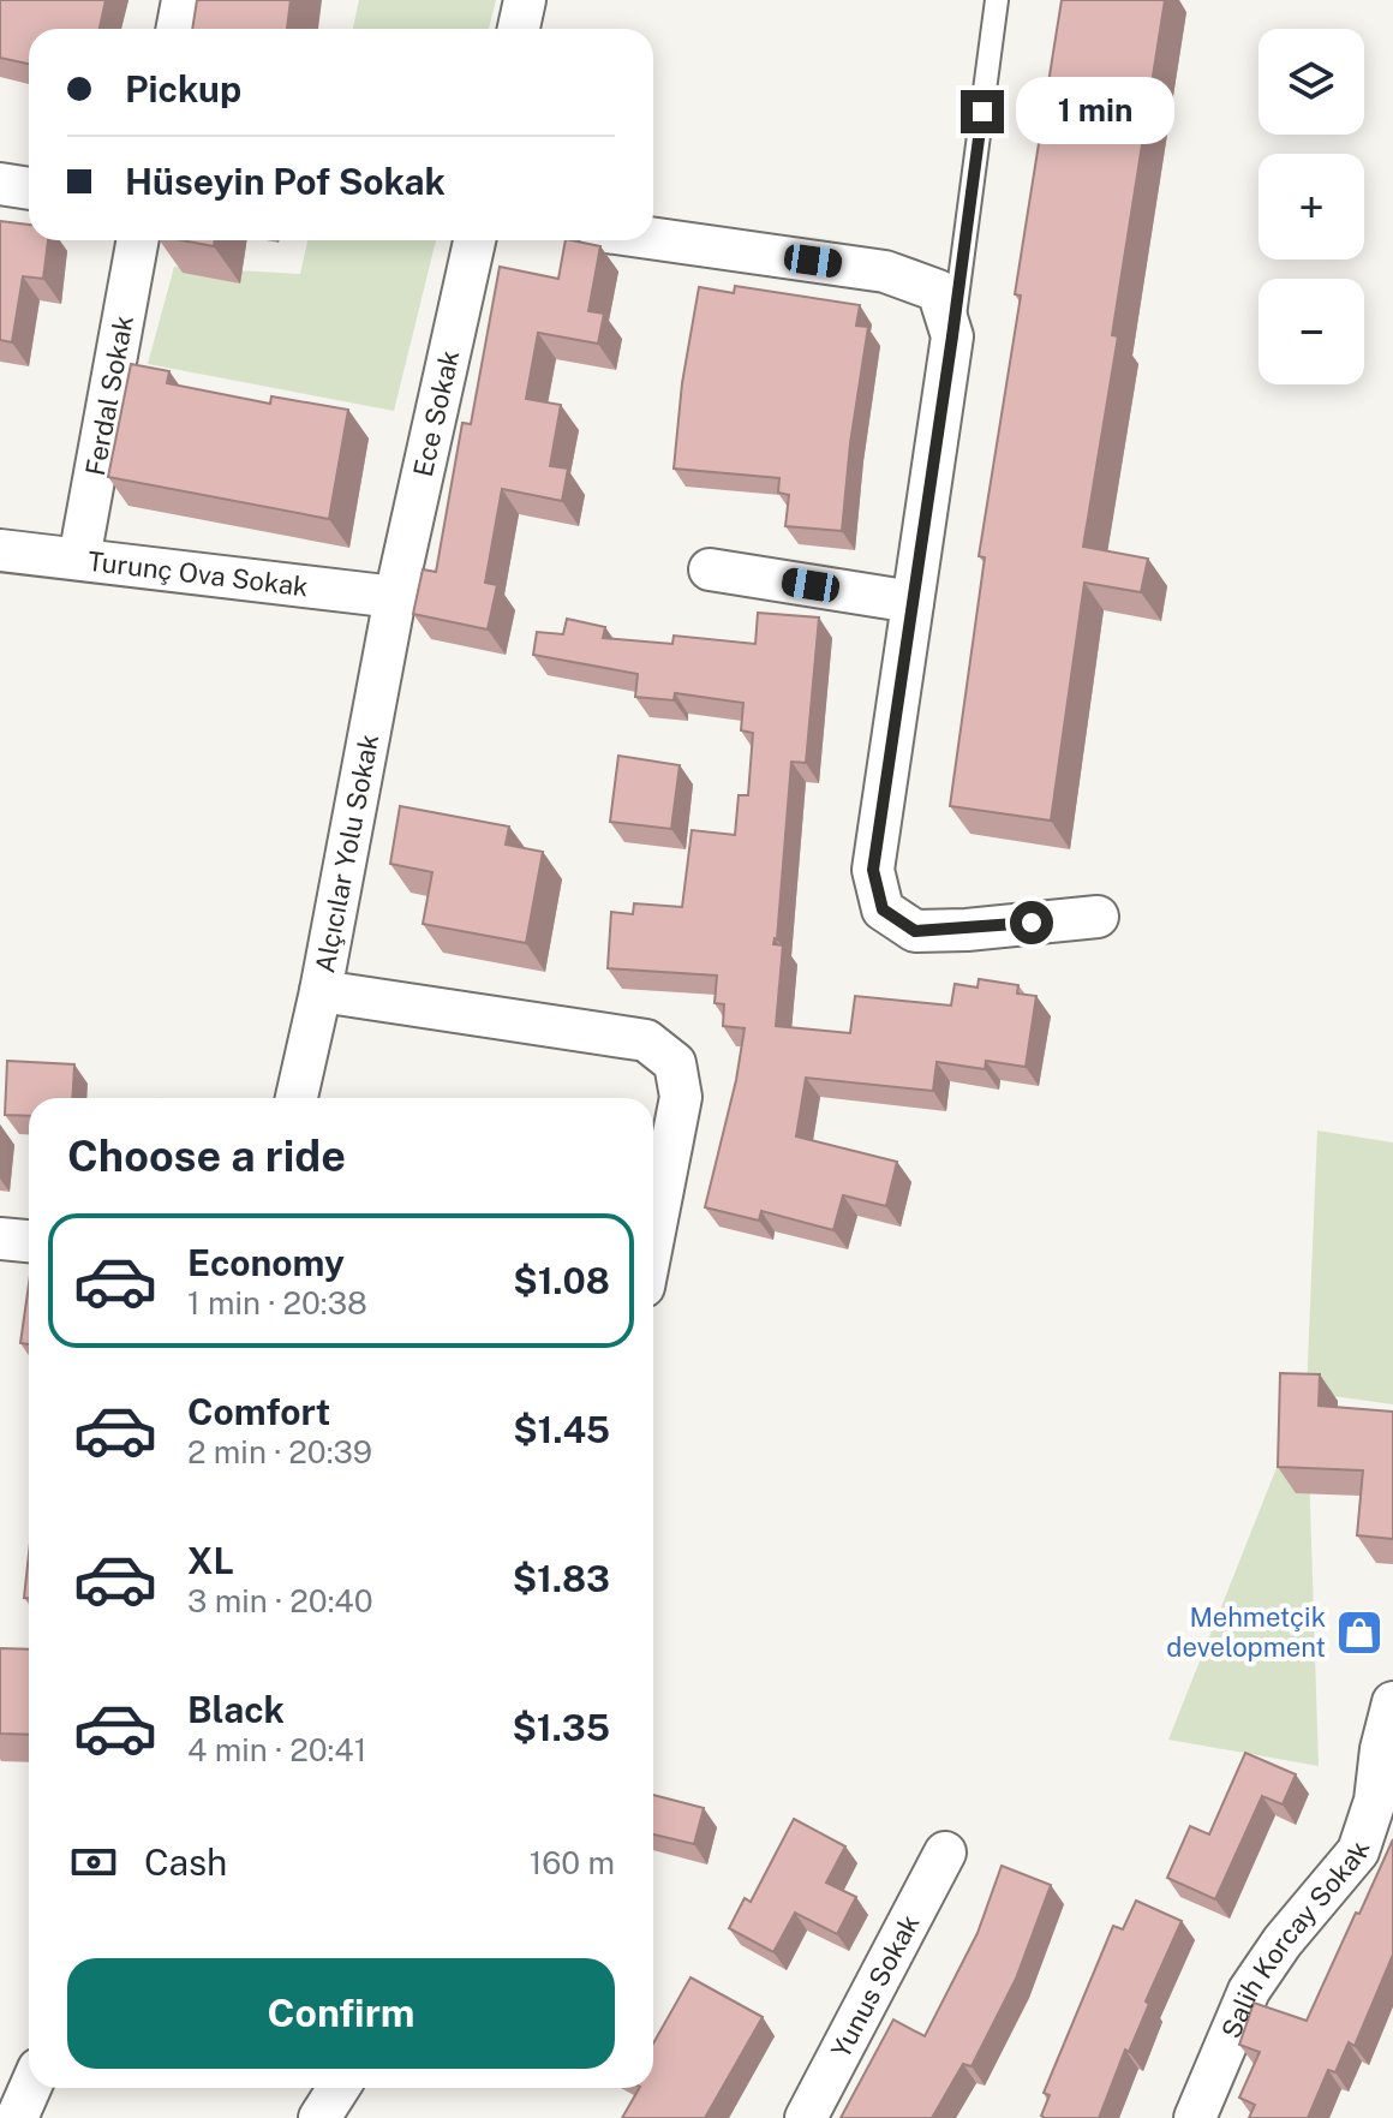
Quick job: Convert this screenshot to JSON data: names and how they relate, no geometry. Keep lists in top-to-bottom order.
{
  "streets": {
    "street": [
      "Ferdal Sokak",
      "Ece Sokak",
      "Turunç Ova Sokak",
      "Alçıcılar Yolu Sokak",
      "Salih Korcay Sokak",
      "Yunus Sokak"
    ]
  },
  "crossings": [
    ["Ferdal Sokak", "Turunç Ova Sokak"],
    ["Ece Sokak", "Turunç Ova Sokak"],
    ["Ece Sokak", "Alçıcılar Yolu Sokak"],
    ["Turunç Ova Sokak", "Alçıcılar Yolu Sokak"]
  ],
  "places": {
    "shop": ["Mehmetçik development"]
  },
  "page": {
    "map_buttons": ["+", "−"],
    "banner": ["Pickup", "Hüseyin Pof Sokak"],
    "bubble": "1 min",
    "heading": "Choose a ride",
    "list": [
      {
        "name": "Economy",
        "note": "1 min · 20:38",
        "value": "$1.08"
      },
      {
        "name": "Comfort",
        "note": "2 min · 20:39",
        "value": "$1.45"
      },
      {
        "name": "XL",
        "note": "3 min · 20:40",
        "value": "$1.83"
      },
      {
        "name": "Black",
        "note": "4 min · 20:41",
        "value": "$1.35"
      }
    ],
    "pay": ["Cash", "160 m"],
    "buttons": "Confirm"
  }
}
